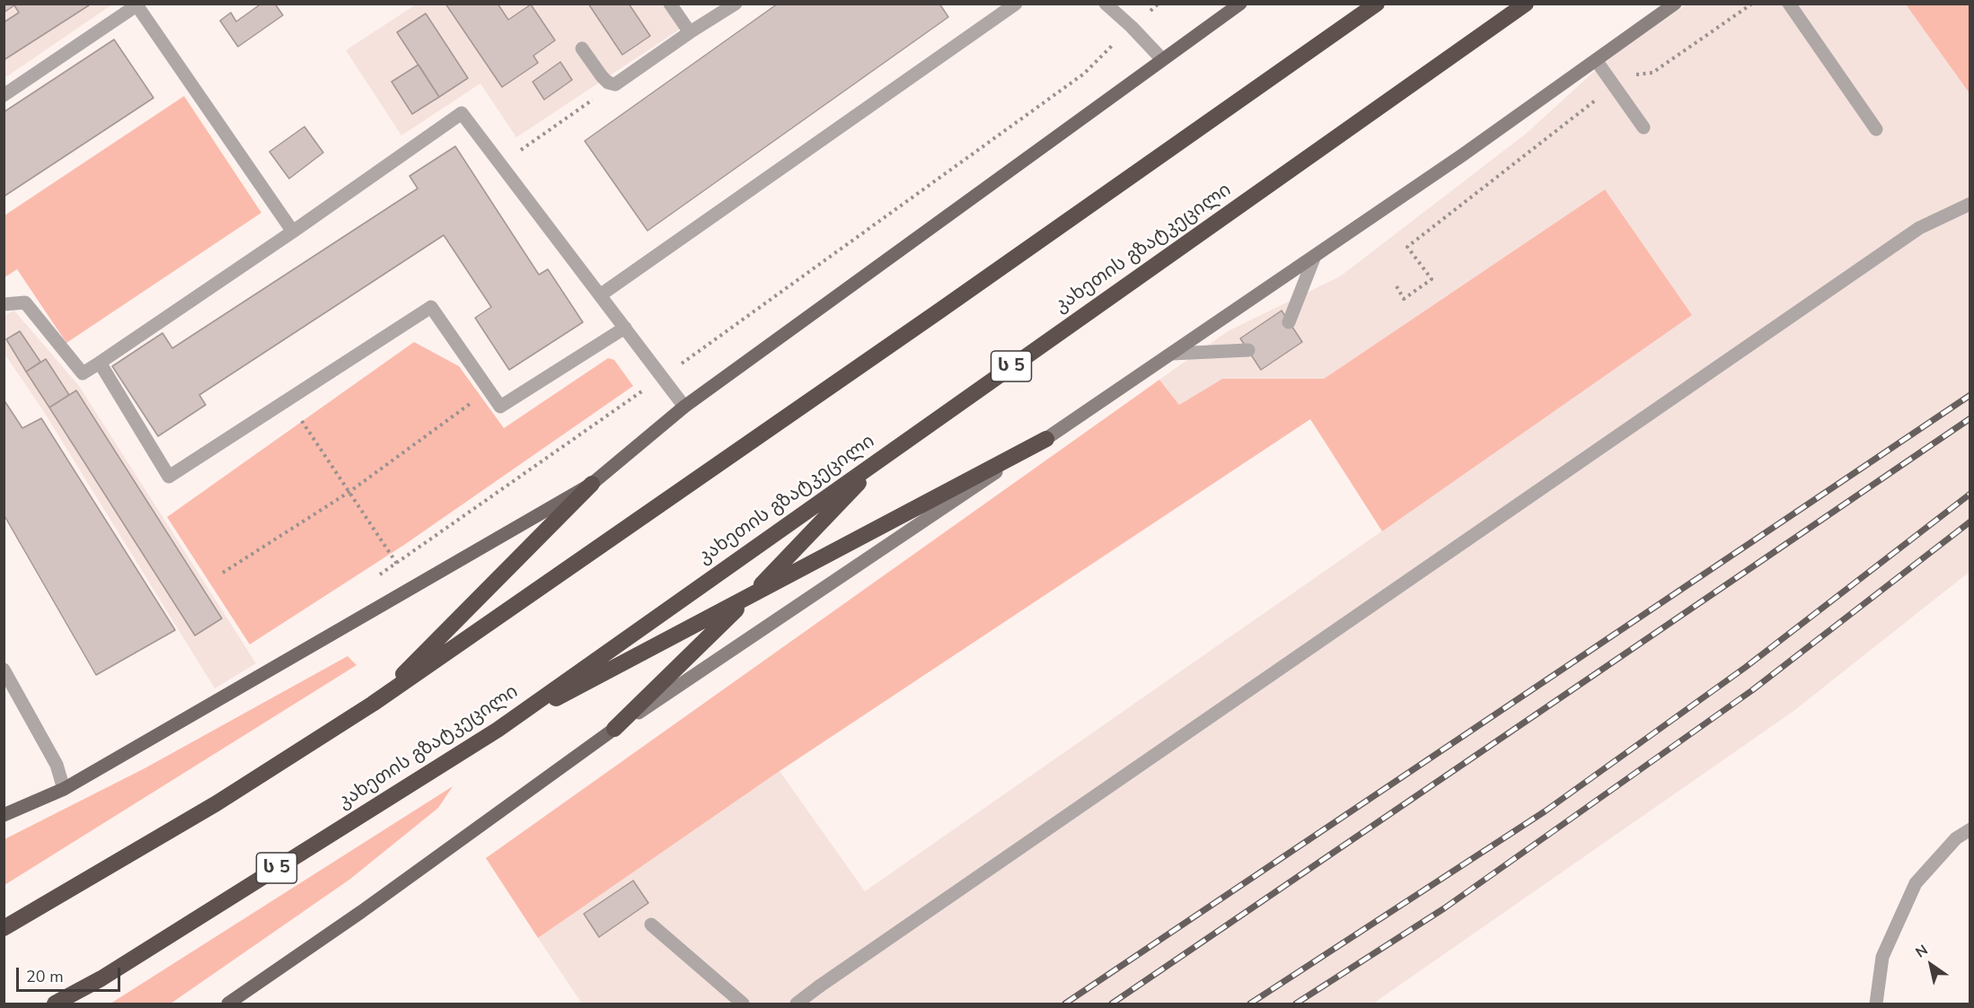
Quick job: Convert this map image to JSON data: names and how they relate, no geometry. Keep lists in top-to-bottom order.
{
  "streets": {
    "highway": ["კახეთის გზატკეცილი", "ს 5"]
  },
  "scale_bar": "20 m",
  "north": "top left"
}
